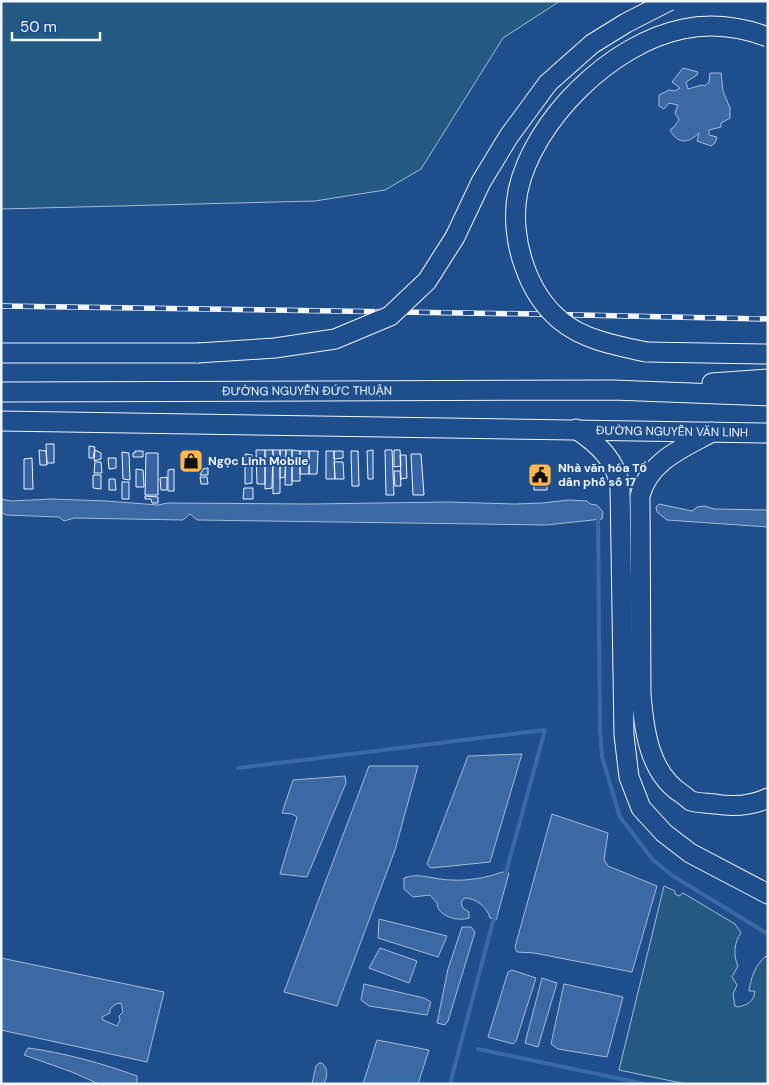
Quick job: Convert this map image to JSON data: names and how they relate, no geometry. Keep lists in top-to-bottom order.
{
  "streets": {
    "highway": ["ĐƯỜNG NGUYỄN ĐỨC THUẬN", "ĐƯỜNG NGUYỄN VĂN LINH"]
  },
  "places": {
    "shop": ["Ngọc Linh Mobile"],
    "public building": ["Nhà văn hóa Tổ dân phố số 17"]
  },
  "scale_bar": "50 m"
}
